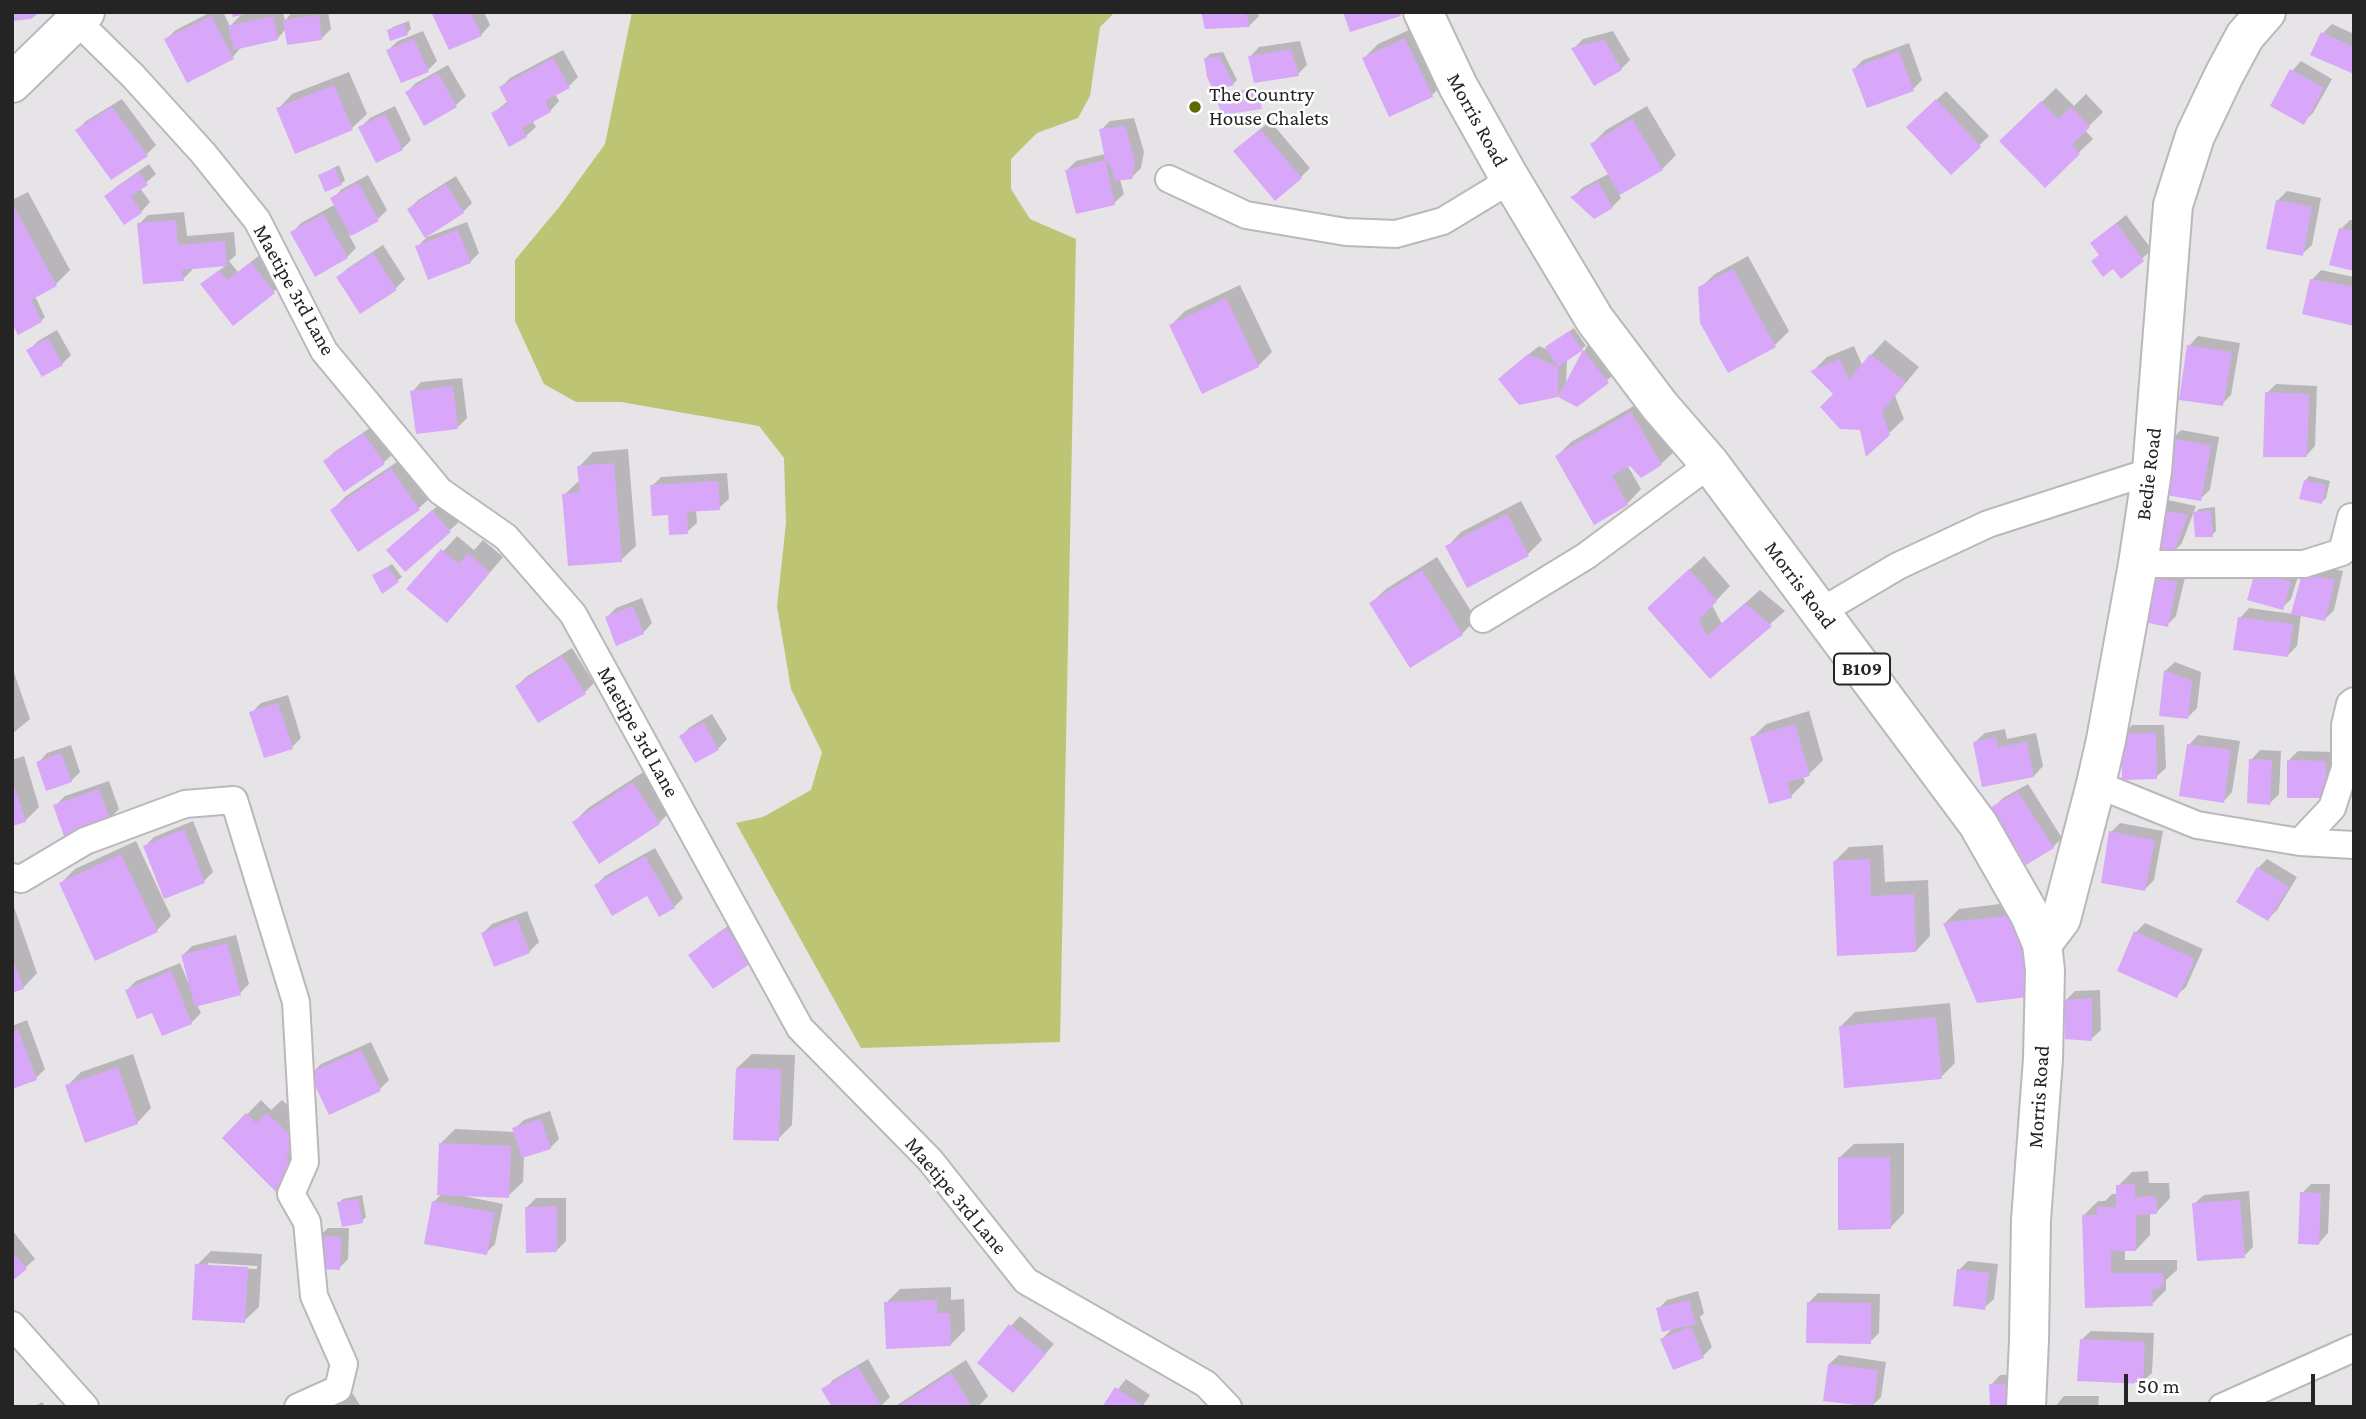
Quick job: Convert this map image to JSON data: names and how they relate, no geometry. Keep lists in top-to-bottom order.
{
  "streets": {
    "main road": ["Morris Road", "Bedie Road", "B109"],
    "street": ["Maetipe 3rd Lane"]
  },
  "crossings": [
    ["Morris Road", "Bedie Road"]
  ],
  "places": ["The Country House Chalets"],
  "scale_bar": "50 m"
}
